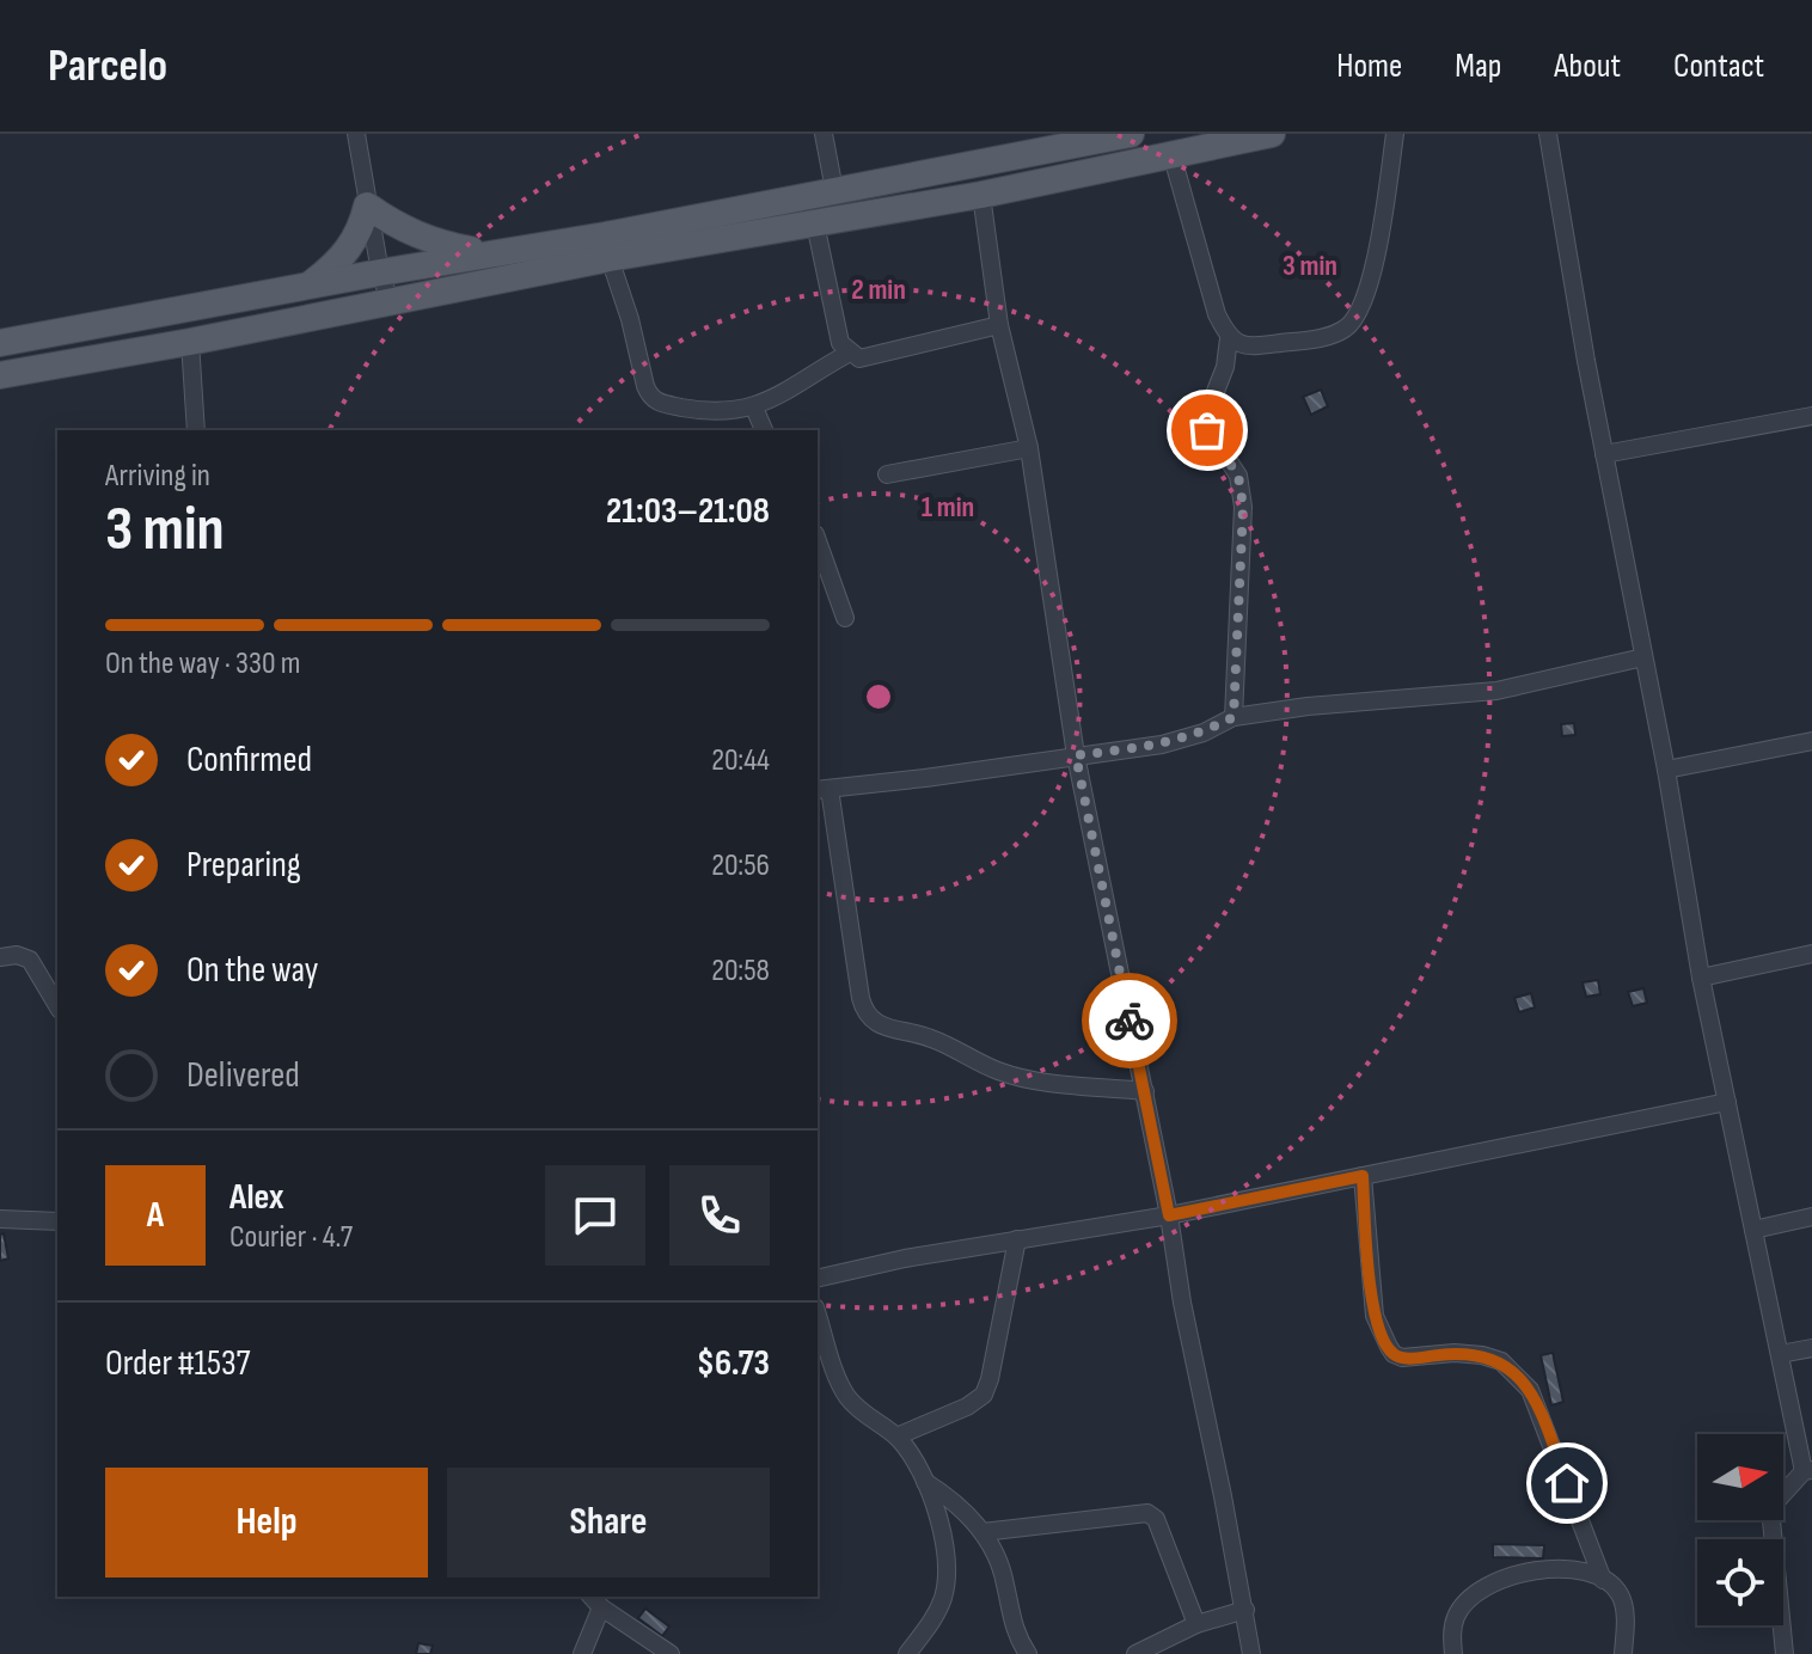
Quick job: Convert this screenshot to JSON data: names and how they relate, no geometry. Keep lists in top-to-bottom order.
{
  "north": "right",
  "page": {
    "header": "Parcelo",
    "nav": [
      "Home",
      "Map",
      "About",
      "Contact"
    ],
    "heading": ["3 min", "Arriving in", "21:03–21:08"],
    "panel": [
      "Alex",
      "Courier · 4.7",
      "Order #1537",
      "$6.73"
    ],
    "bar": "On the way · 330 m",
    "list": [
      ["Confirmed", "20:44"],
      ["Preparing", "20:56"],
      ["On the way", "20:58"],
      "Delivered"
    ],
    "round": "A",
    "buttons": ["Help", "Share"]
  },
  "rings": ["3 min", "2 min", "1 min"]
}
